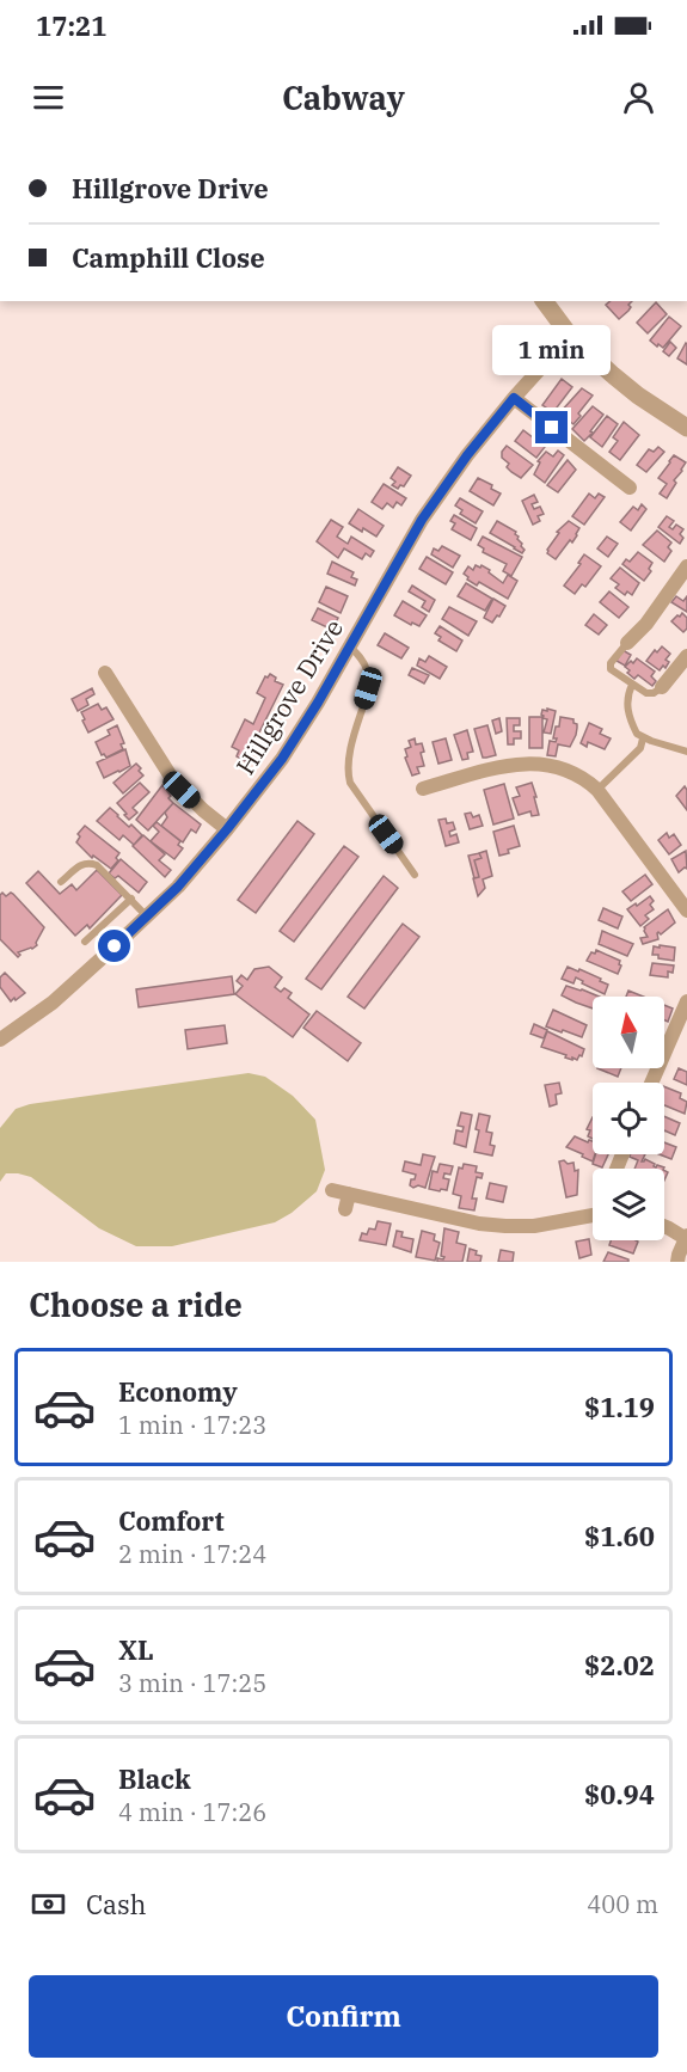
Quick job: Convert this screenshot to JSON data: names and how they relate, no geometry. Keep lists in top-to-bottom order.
{
  "streets": {
    "street": ["Hillgrove Drive"]
  },
  "north": "top",
  "page": {
    "status": "17:21",
    "header": "Cabway",
    "banner": ["Hillgrove Drive", "Camphill Close"],
    "bubble": "1 min",
    "heading": "Choose a ride",
    "list": [
      {
        "name": "Economy",
        "note": "1 min · 17:23",
        "value": "$1.19"
      },
      {
        "name": "Comfort",
        "note": "2 min · 17:24",
        "value": "$1.60"
      },
      {
        "name": "XL",
        "note": "3 min · 17:25",
        "value": "$2.02"
      },
      {
        "name": "Black",
        "note": "4 min · 17:26",
        "value": "$0.94"
      }
    ],
    "pay": ["Cash", "400 m"],
    "buttons": "Confirm"
  }
}
